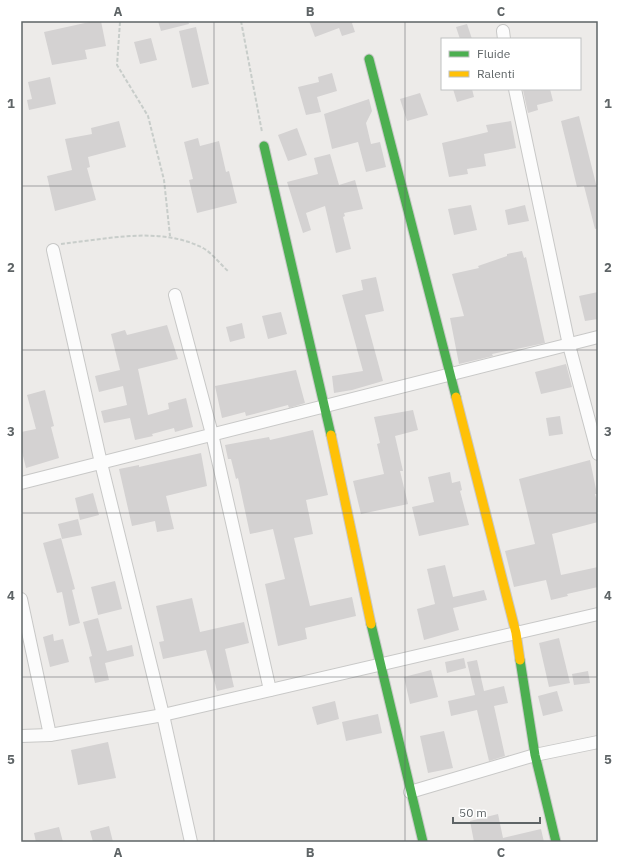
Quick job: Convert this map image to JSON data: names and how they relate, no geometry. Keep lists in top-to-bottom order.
{
  "legend": ["Fluide", "Ralenti"],
  "scale_bar": "50 m",
  "grid": {
    "columns": ["A", "B", "C"],
    "rows": [
      "1",
      "2",
      "3",
      "4",
      "5"
    ]
  }
}
